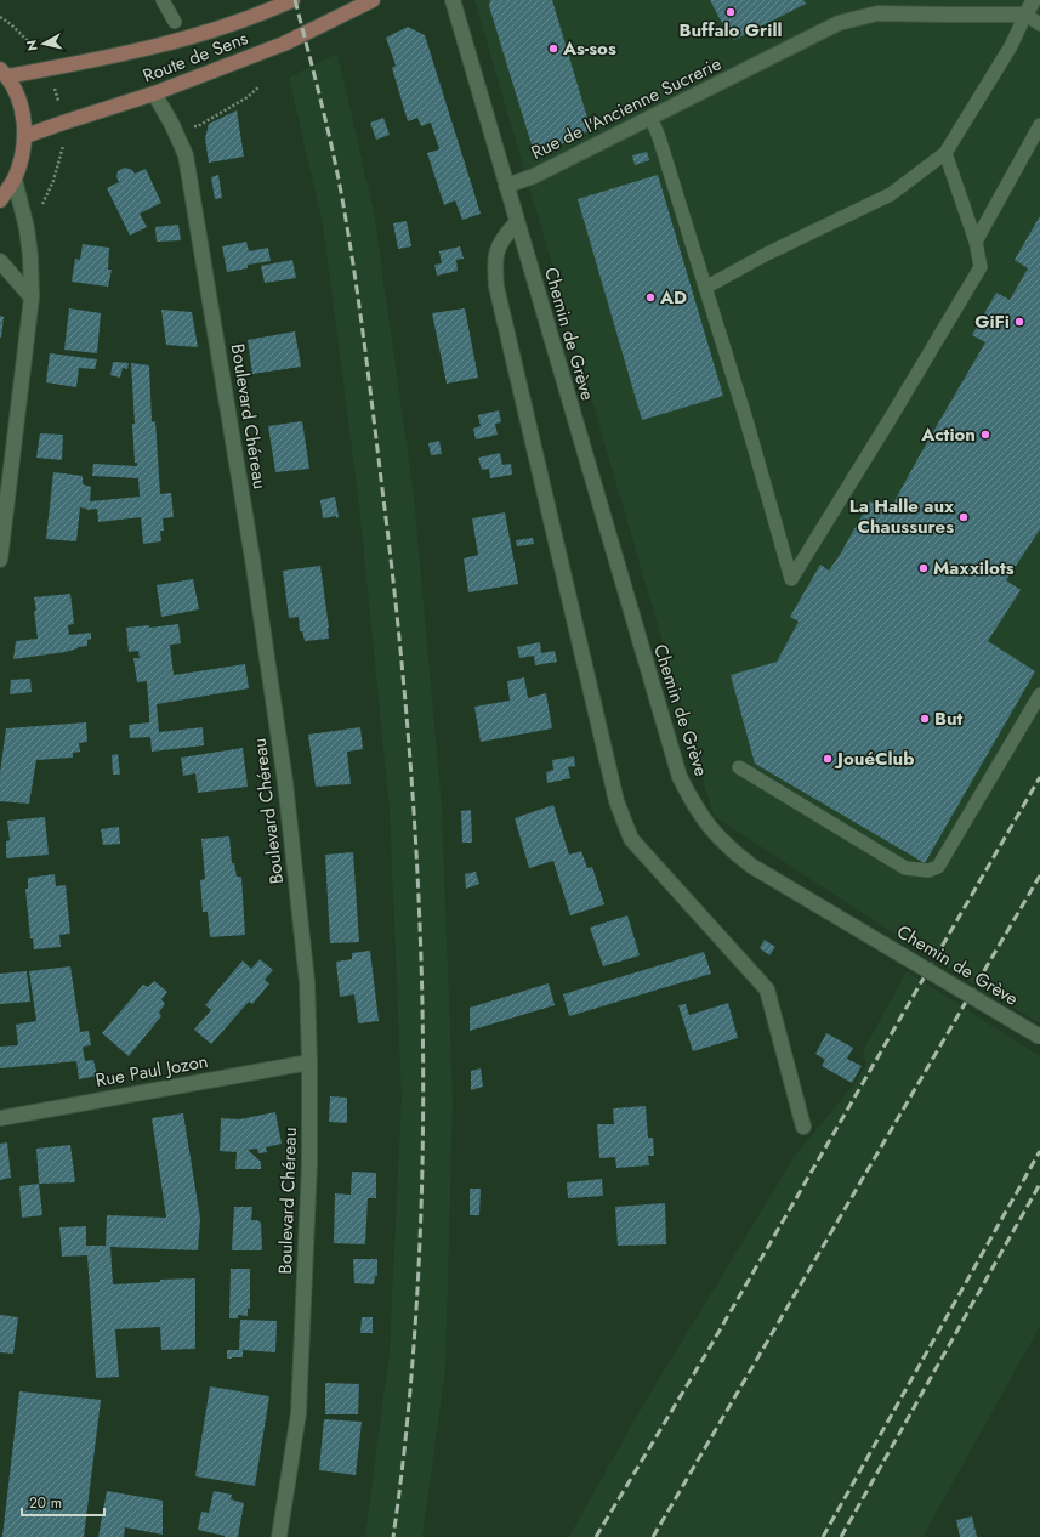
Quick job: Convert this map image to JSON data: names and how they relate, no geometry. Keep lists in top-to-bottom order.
{
  "streets": {
    "main road": ["Route de Sens"],
    "street": [
      "Rue de l'Ancienne Sucrerie",
      "Chemin de Grève",
      "Boulevard Chéreau",
      "Rue Paul Jozon"
    ]
  },
  "crossings": [
    ["Route de Sens", "Boulevard Chéreau"],
    ["Rue de l'Ancienne Sucrerie", "Chemin de Grève"],
    ["Boulevard Chéreau", "Rue Paul Jozon"]
  ],
  "places": [
    "Buffalo Grill",
    "As-sos",
    "AD",
    "GiFi",
    "Action",
    "La Halle aux Chaussures",
    "Maxxilots",
    "But",
    "JouéClub"
  ],
  "scale_bar": "20 m",
  "north": "left"
}
